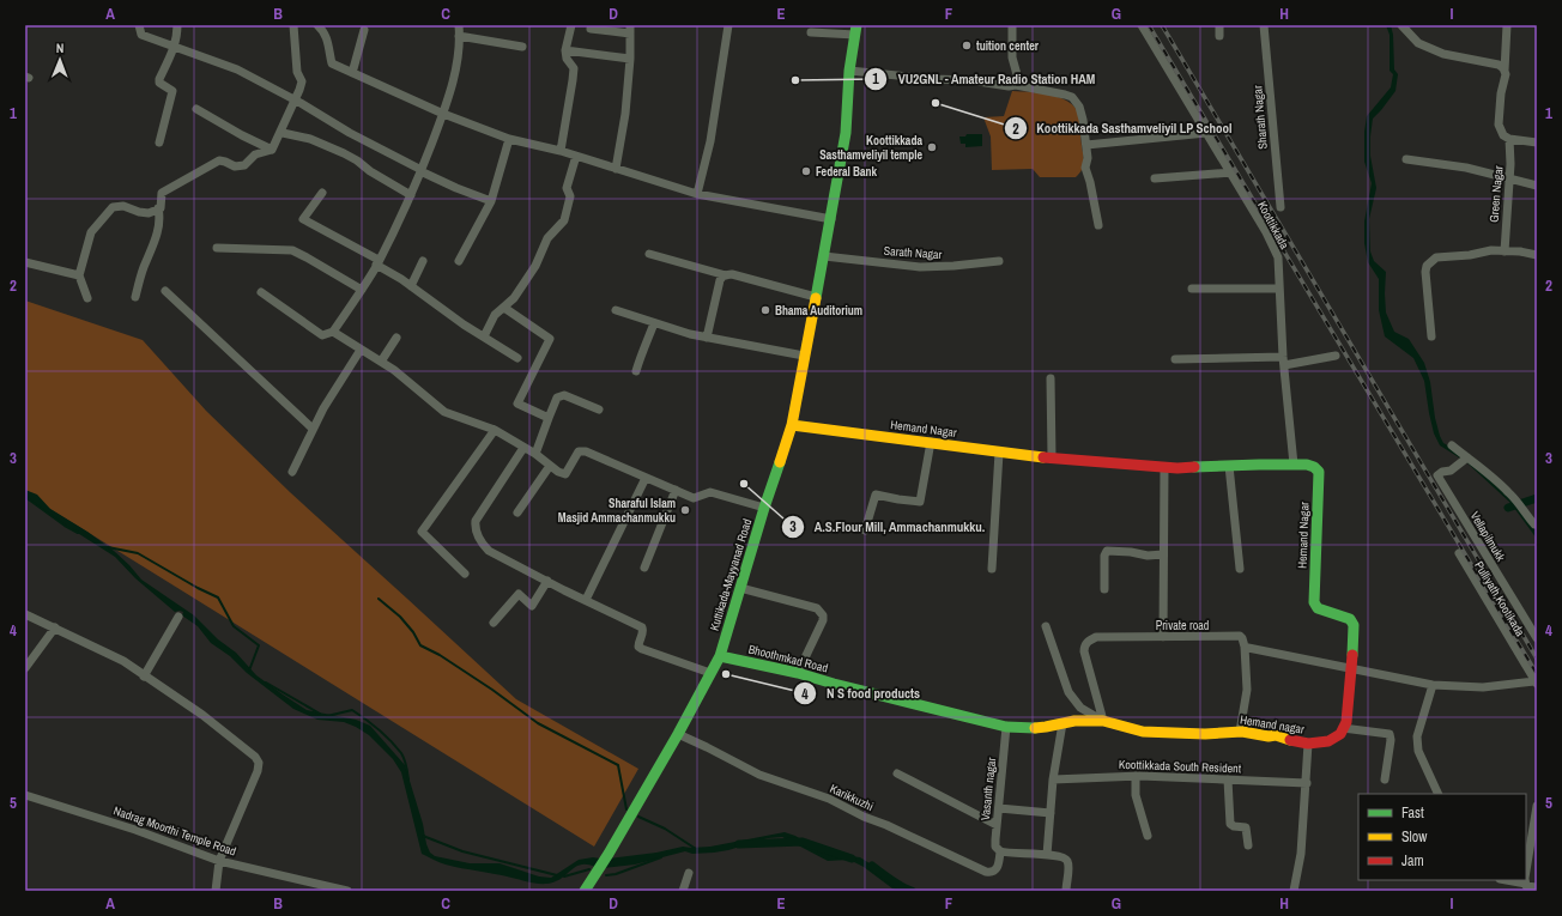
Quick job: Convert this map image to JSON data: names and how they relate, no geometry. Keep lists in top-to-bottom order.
{
  "streets": {
    "street": [
      "Sharath Nagar",
      "Green Nagar",
      "Koottikkada",
      "Sarath Nagar",
      "Hemand Nagar",
      "Vellapilmukk",
      "Kuttikada-Mayyanad Road",
      "Pulliyath,Kootikada",
      "Private road",
      "Bhoothmkad Road",
      "Hemand nagar",
      "Koottikkada South Resident",
      "Vasanth nagar",
      "Karikkuzhi",
      "Nadrag Moorthi Temple Road"
    ]
  },
  "crossings": [
    ["Koottikkada", "Hemand Nagar"],
    ["Sarath Nagar", "Kuttikada-Mayyanad Road"],
    ["Hemand Nagar", "Kuttikada-Mayyanad Road"],
    ["Hemand Nagar", "Private road"],
    ["Kuttikada-Mayyanad Road", "Bhoothmkad Road"],
    ["Kuttikada-Mayyanad Road", "Karikkuzhi"],
    ["Pulliyath,Kootikada", "Private road"],
    ["Private road", "Bhoothmkad Road"],
    ["Private road", "Hemand nagar"],
    ["Bhoothmkad Road", "Hemand nagar"],
    ["Bhoothmkad Road", "Vasanth nagar"],
    ["Vasanth nagar", "Karikkuzhi"]
  ],
  "places": [
    "tuition center",
    "VU2GNL - Amateur Radio Station HAM",
    "Koottikkada Sasthamveliyil LP School",
    "Koottikkada Sasthamveliyil temple",
    "Federal Bank",
    "Bhama Auditorium",
    "A.S.Flour Mill, Ammachanmukku.",
    "Sharaful Islam Masjid Ammachanmukku",
    "N S food products"
  ],
  "legend": ["Fast", "Slow", "Jam"],
  "north": "top",
  "grid": {
    "columns": [
      "A",
      "B",
      "C",
      "D",
      "E",
      "F",
      "G",
      "H",
      "I"
    ],
    "rows": [
      "1",
      "2",
      "3",
      "4",
      "5"
    ]
  }
}
